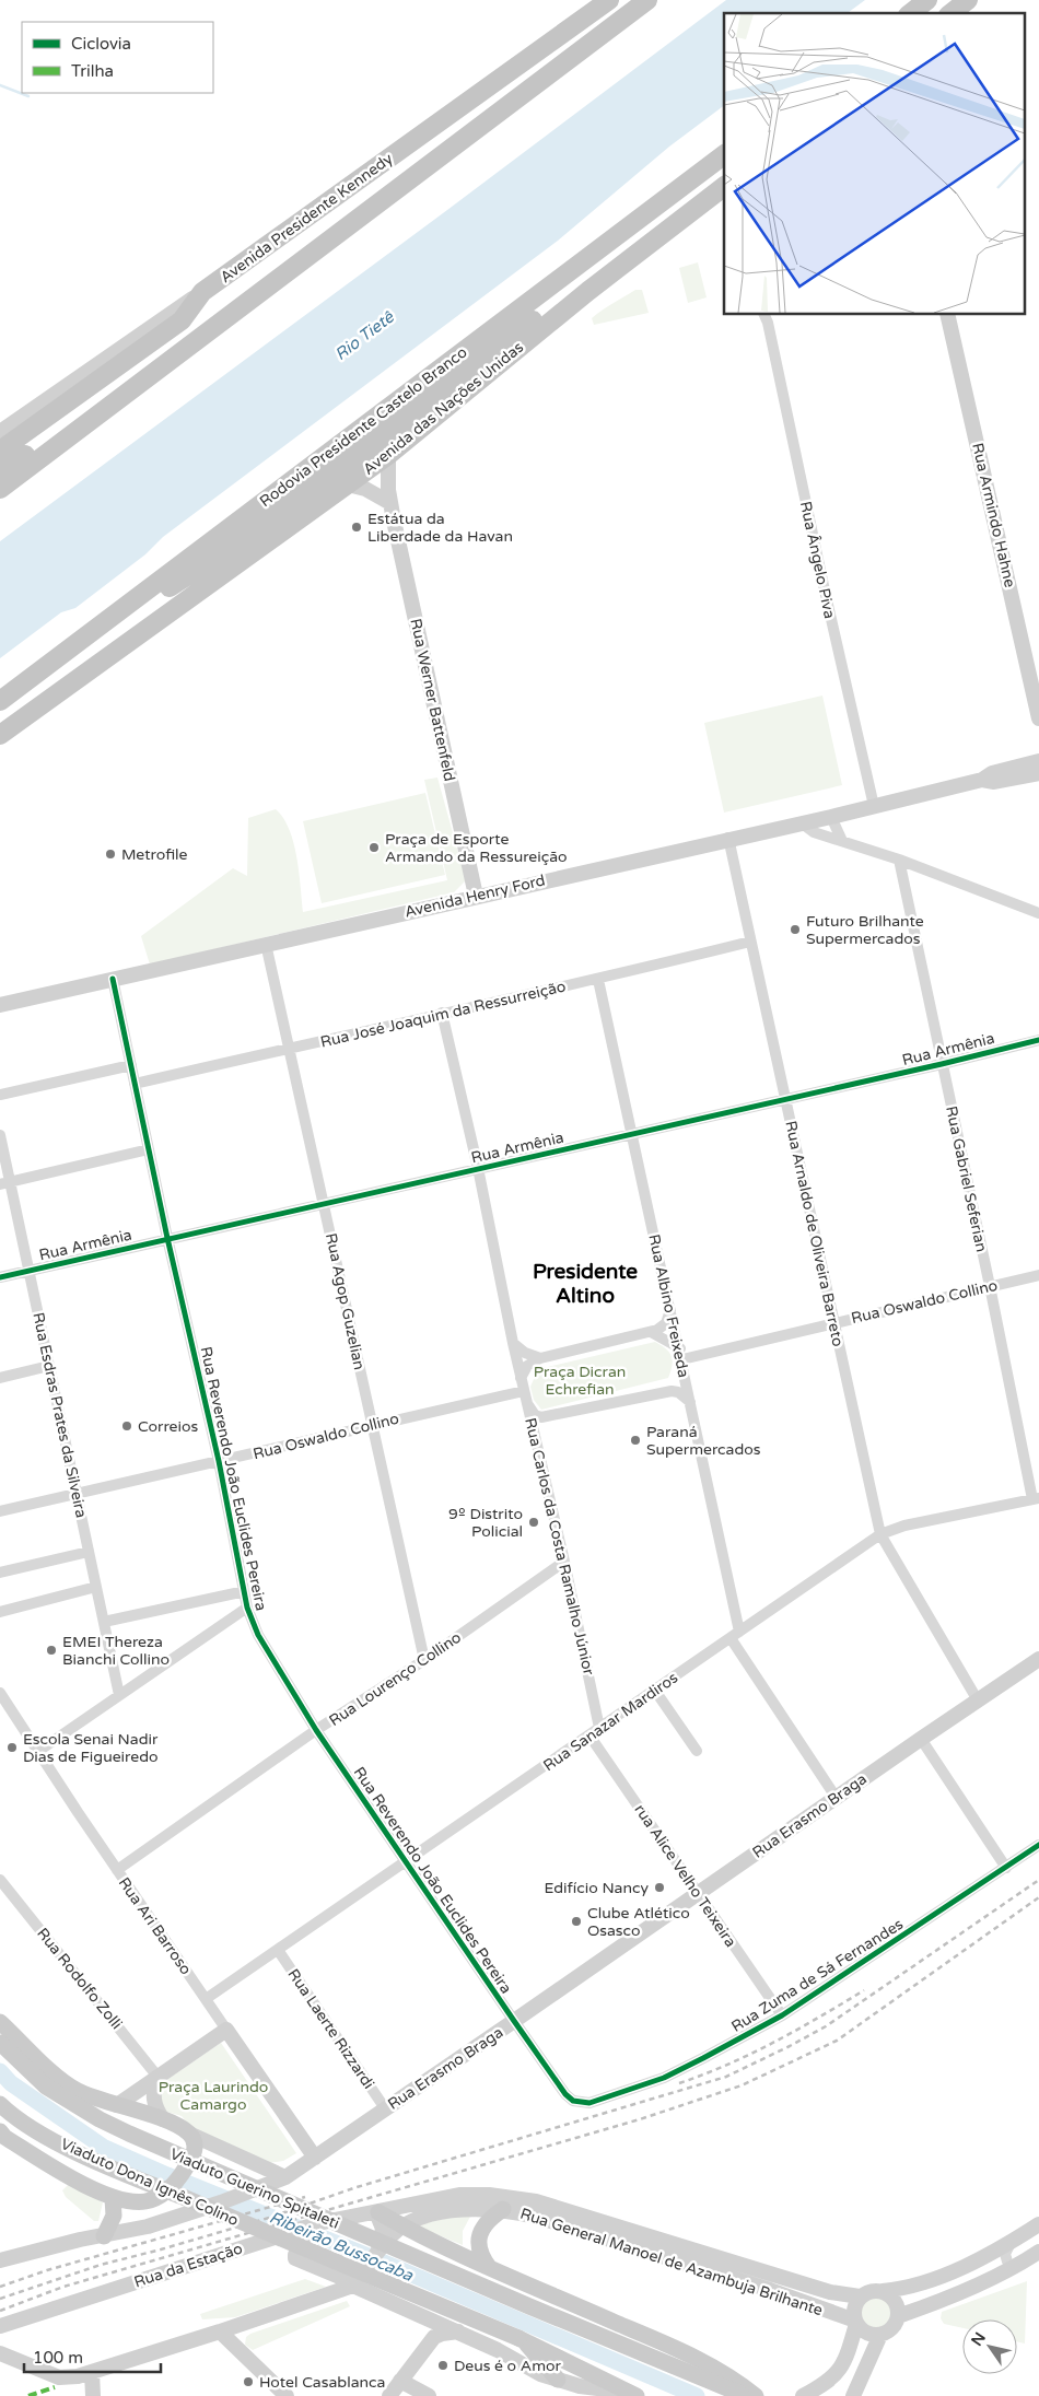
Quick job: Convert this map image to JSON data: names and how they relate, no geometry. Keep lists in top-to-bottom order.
{
  "streets": {
    "highway": ["Avenida Presidente Kennedy", "Avenida das Nações Unidas", "Rodovia Presidente Castelo Branco"],
    "main road": [
      "Rua Armindo Hahne",
      "Rua Werner Battenfeld",
      "Avenida Henry Ford",
      "Rua Erasmo Braga",
      "Rua Ari Barroso",
      "Viaduto Dona Ignês Colino",
      "Viaduto Guerino Spitaleti",
      "Rua General Manoel de Azambuja Brilhante",
      "Rua da Estação"
    ],
    "street": [
      "Rua Ângelo Piva",
      "Rua José Joaquim da Ressurreição",
      "Rua Armênia",
      "Rua Gabriel Seferian",
      "Rua Arnaldo de Oliveira Barreto",
      "Rua Agop Guzelian",
      "Rua Oswaldo Collino",
      "Rua Albino Freixeda",
      "Rua Esdras Prates da Silveira",
      "Rua Reverendo João Euclides Pereira",
      "Rua Carlos da Costa Ramalho Júnior",
      "Rua Lourenço Collino",
      "Rua Sanazar Mardiros",
      "rua Alice Velho Teixeira",
      "Rua Zuma de Sá Fernandes",
      "Rua Rodolfo Zolli",
      "Rua Laerte Rizzardi"
    ]
  },
  "crossings": [
    ["Avenida das Nações Unidas", "Rua Werner Battenfeld"],
    ["Rua Ângelo Piva", "Avenida Henry Ford"],
    ["Rua Werner Battenfeld", "Avenida Henry Ford"],
    ["Avenida Henry Ford", "Rua Arnaldo de Oliveira Barreto"],
    ["Avenida Henry Ford", "Rua Agop Guzelian"],
    ["Avenida Henry Ford", "Rua Reverendo João Euclides Pereira"],
    ["Rua José Joaquim da Ressurreição", "Rua Arnaldo de Oliveira Barreto"],
    ["Rua José Joaquim da Ressurreição", "Rua Agop Guzelian"],
    ["Rua José Joaquim da Ressurreição", "Rua Albino Freixeda"],
    ["Rua José Joaquim da Ressurreição", "Rua Reverendo João Euclides Pereira"],
    ["Rua José Joaquim da Ressurreição", "Rua Carlos da Costa Ramalho Júnior"],
    ["Rua Armênia", "Rua Gabriel Seferian"],
    ["Rua Armênia", "Rua Arnaldo de Oliveira Barreto"],
    ["Rua Armênia", "Rua Agop Guzelian"],
    ["Rua Armênia", "Rua Albino Freixeda"],
    ["Rua Armênia", "Rua Esdras Prates da Silveira"],
    ["Rua Armênia", "Rua Reverendo João Euclides Pereira"],
    ["Rua Armênia", "Rua Carlos da Costa Ramalho Júnior"],
    ["Rua Gabriel Seferian", "Rua Oswaldo Collino"],
    ["Rua Gabriel Seferian", "Rua Sanazar Mardiros"],
    ["Rua Arnaldo de Oliveira Barreto", "Rua Oswaldo Collino"],
    ["Rua Arnaldo de Oliveira Barreto", "Rua Sanazar Mardiros"],
    ["Rua Arnaldo de Oliveira Barreto", "Rua Erasmo Braga"],
    ["Rua Agop Guzelian", "Rua Oswaldo Collino"],
    ["Rua Agop Guzelian", "Rua Lourenço Collino"],
    ["Rua Oswaldo Collino", "Rua Albino Freixeda"],
    ["Rua Oswaldo Collino", "Rua Esdras Prates da Silveira"],
    ["Rua Oswaldo Collino", "Rua Reverendo João Euclides Pereira"],
    ["Rua Oswaldo Collino", "Rua Carlos da Costa Ramalho Júnior"],
    ["Rua Albino Freixeda", "Rua Sanazar Mardiros"],
    ["Rua Reverendo João Euclides Pereira", "Rua Lourenço Collino"],
    ["Rua Reverendo João Euclides Pereira", "Rua Sanazar Mardiros"],
    ["Rua Reverendo João Euclides Pereira", "Rua Erasmo Braga"],
    ["Rua Reverendo João Euclides Pereira", "Rua Zuma de Sá Fernandes"],
    ["Rua Carlos da Costa Ramalho Júnior", "Rua Lourenço Collino"],
    ["Rua Carlos da Costa Ramalho Júnior", "Rua Sanazar Mardiros"],
    ["Rua Carlos da Costa Ramalho Júnior", "rua Alice Velho Teixeira"],
    ["Rua Lourenço Collino", "Rua Ari Barroso"],
    ["Rua Sanazar Mardiros", "rua Alice Velho Teixeira"],
    ["Rua Sanazar Mardiros", "Rua Ari Barroso"],
    ["Rua Sanazar Mardiros", "Rua Laerte Rizzardi"],
    ["Rua Erasmo Braga", "rua Alice Velho Teixeira"],
    ["Rua Erasmo Braga", "Rua Ari Barroso"],
    ["Rua Erasmo Braga", "Rua Laerte Rizzardi"],
    ["rua Alice Velho Teixeira", "Rua Zuma de Sá Fernandes"],
    ["Rua General Manoel de Azambuja Brilhante", "Rua da Estação"]
  ],
  "districts": ["Presidente Altino"],
  "water": ["Rio Tietê", "Ribeirão Bussocaba"],
  "parks": ["Praça Dicran Echrefian", "Praça Laurindo Camargo"],
  "places": [
    "Estátua da Liberdade da Havan",
    "Praça de Esporte Armando da Ressureição",
    "Metrofile",
    "Futuro Brilhante Supermercados",
    "Correios",
    "Paraná Supermercados",
    "9º Distrito Policial",
    "EMEI Thereza Bianchi Collino",
    "Escola Senai Nadir Dias de Figueiredo",
    "Edifício Nancy",
    "Clube Atlético Osasco",
    "Deus é o Amor",
    "Hotel Casablanca"
  ],
  "legend": ["Ciclovia", "Trilha"],
  "scale_bar": "100 m",
  "north": "top left"
}
